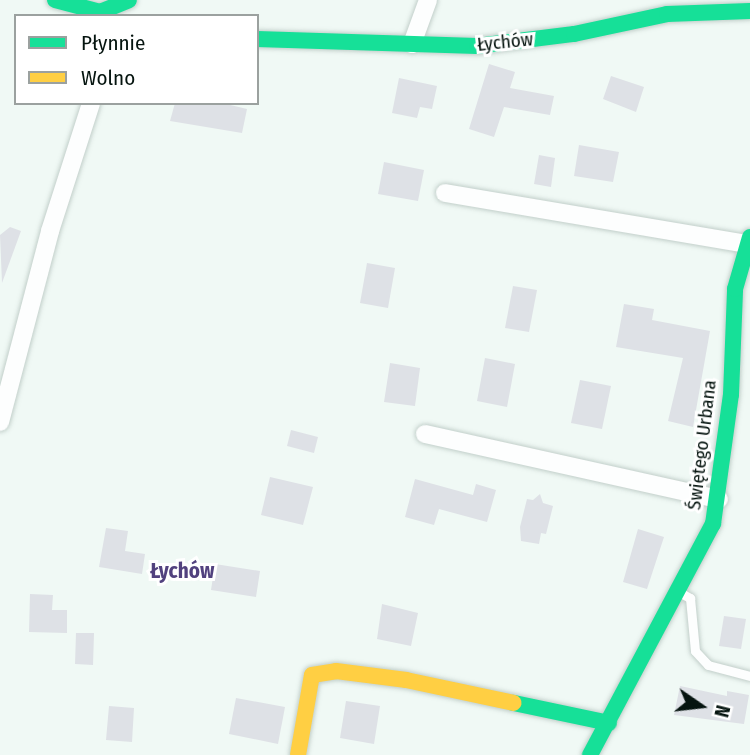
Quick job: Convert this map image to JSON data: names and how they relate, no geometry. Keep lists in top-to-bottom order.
{
  "streets": {
    "street": ["Łychów", "Świętego Urbana"]
  },
  "districts": ["Łychów"],
  "legend": ["Płynnie", "Wolno"],
  "north": "right"
}
